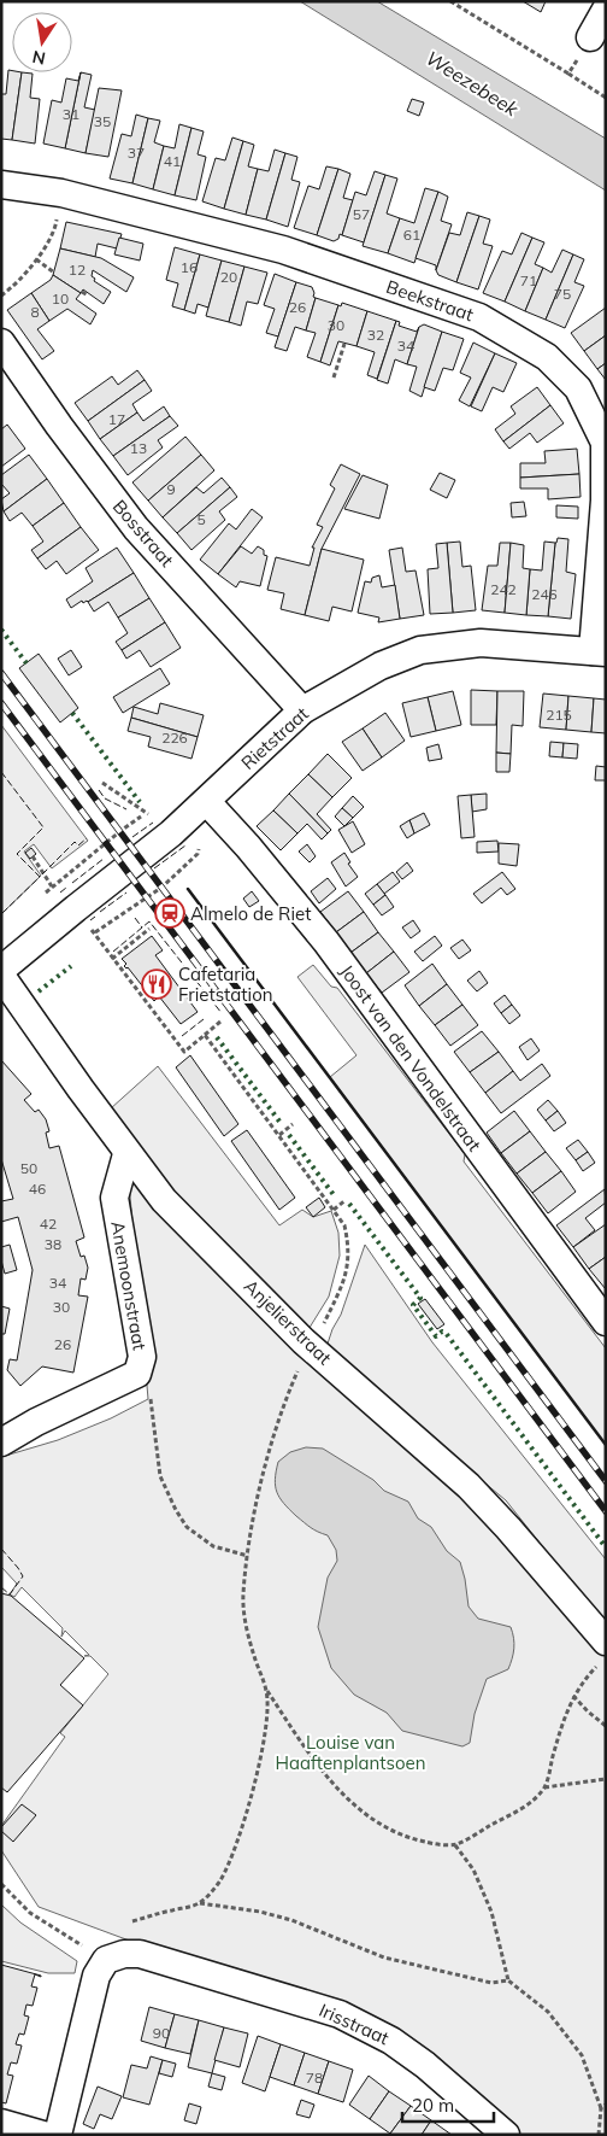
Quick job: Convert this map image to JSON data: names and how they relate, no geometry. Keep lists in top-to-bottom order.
{
  "streets": {
    "street": [
      "Beekstraat",
      "Bosstraat",
      "Rietstraat",
      "Joost van den Vondelstraat",
      "Anemoonstraat",
      "Anjelierstraat",
      "Irisstraat"
    ]
  },
  "crossings": [
    ["Beekstraat", "Rietstraat"],
    ["Bosstraat", "Rietstraat"],
    ["Rietstraat", "Joost van den Vondelstraat"],
    ["Anemoonstraat", "Anjelierstraat"]
  ],
  "water": ["Weezebeek"],
  "parks": ["Louise van Haaftenplantsoen"],
  "places": {
    "station": ["Almelo de Riet"],
    "restaurant": ["Cafetaria Frietstation"]
  },
  "house_numbers": [
    "31",
    "35",
    "37",
    "41",
    "57",
    "61",
    "16",
    "12",
    "20",
    "71",
    "75",
    "10",
    "26",
    "8",
    "30",
    "32",
    "34",
    "17",
    "13",
    "9",
    "5",
    "242",
    "246",
    "215",
    "226",
    "50",
    "46",
    "42",
    "38",
    "34",
    "30",
    "26",
    "90",
    "78"
  ],
  "scale_bar": "20 m",
  "north": "bottom"
}
